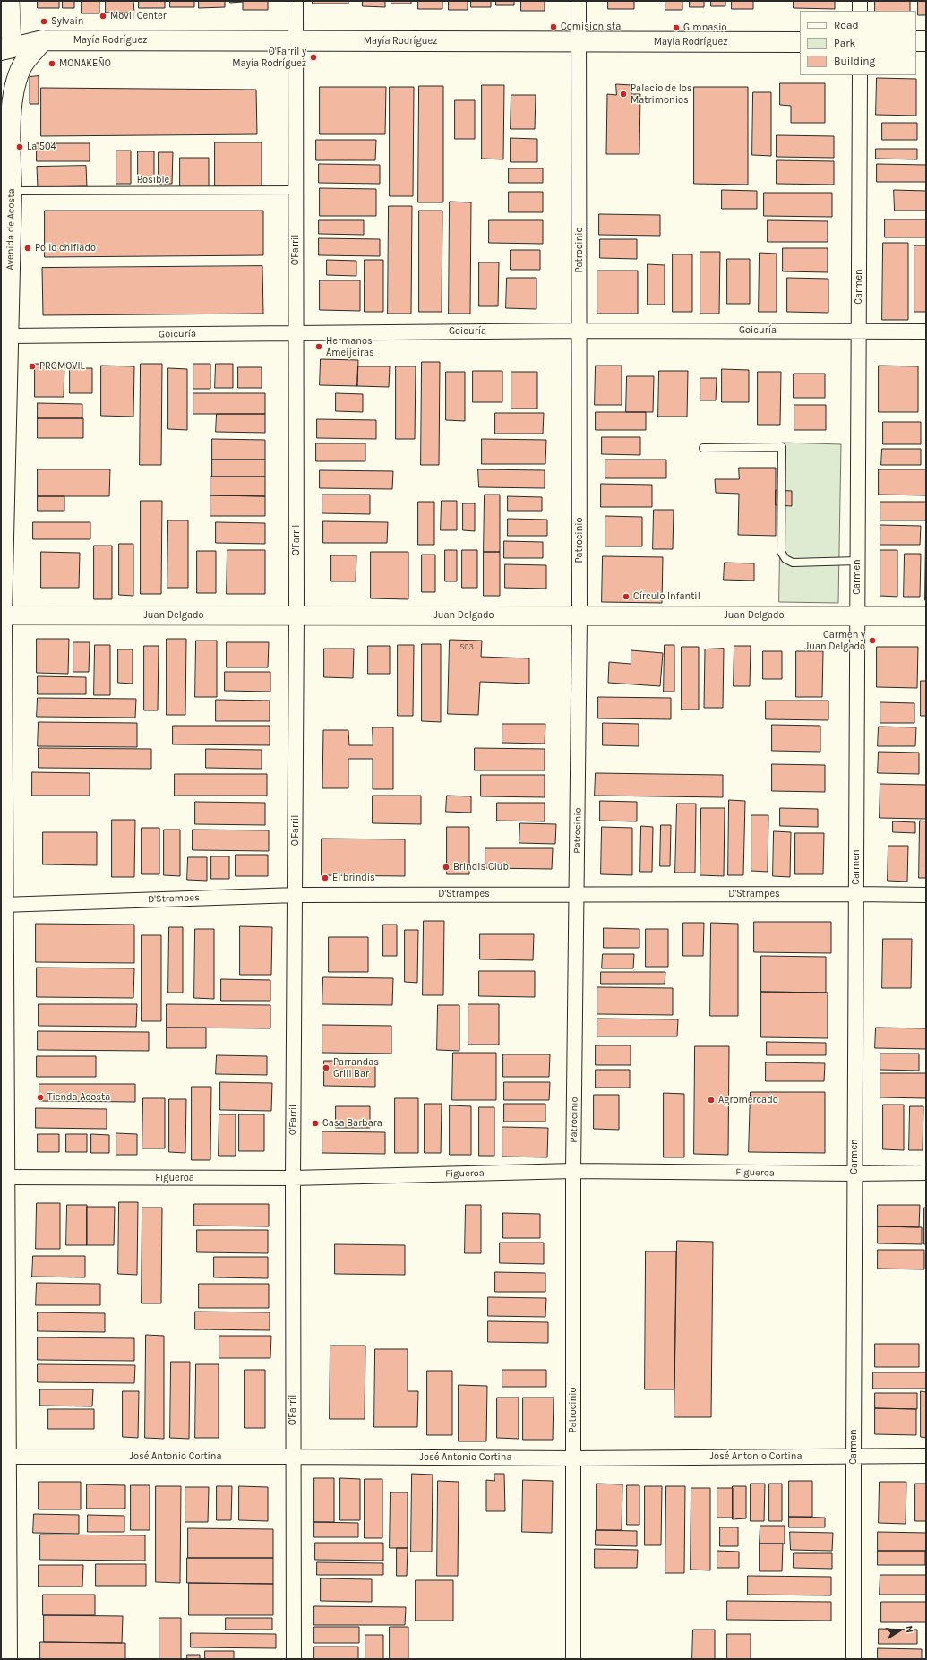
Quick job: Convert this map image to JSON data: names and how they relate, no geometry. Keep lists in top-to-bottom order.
{
  "streets": {
    "main road": ["Mayía Rodríguez", "Avenida de Acosta"],
    "street": [
      "O'Farril",
      "Patrocinio",
      "Carmen",
      "Goicuría",
      "Juan Delgado",
      "D'Strampes",
      "Figueroa",
      "José Antonio Cortina"
    ],
    "lane": ["Posible"]
  },
  "crossings": [
    ["Mayía Rodríguez", "Avenida de Acosta"],
    ["Mayía Rodríguez", "O'Farril"],
    ["Mayía Rodríguez", "Patrocinio"],
    ["Posible", "Avenida de Acosta"],
    ["Posible", "O'Farril"],
    ["Avenida de Acosta", "Goicuría"],
    ["Avenida de Acosta", "Juan Delgado"],
    ["Avenida de Acosta", "D'Strampes"],
    ["Avenida de Acosta", "Figueroa"],
    ["Avenida de Acosta", "José Antonio Cortina"],
    ["O'Farril", "Goicuría"],
    ["O'Farril", "Juan Delgado"],
    ["O'Farril", "D'Strampes"],
    ["O'Farril", "Figueroa"],
    ["O'Farril", "José Antonio Cortina"],
    ["Patrocinio", "Goicuría"],
    ["Patrocinio", "Juan Delgado"],
    ["Patrocinio", "D'Strampes"],
    ["Patrocinio", "Figueroa"],
    ["Patrocinio", "José Antonio Cortina"],
    ["Carmen", "Goicuría"],
    ["Carmen", "Juan Delgado"],
    ["Carmen", "D'Strampes"],
    ["Carmen", "Figueroa"],
    ["Carmen", "José Antonio Cortina"]
  ],
  "places": [
    "Movil Center",
    "Sylvain",
    "Comisionista",
    "Gimnasio",
    "O'Farril y Mayía Rodríguez",
    "MONAKEÑO",
    "Palacio de los Matrimonios",
    "La 504",
    "Pollo chiflado",
    "Hermanos Ameijeiras",
    "PROMOVIL",
    "Círculo Infantil",
    "Carmen y Juan Delgado",
    "Brindis Club",
    "El brindis",
    "Parrandas Grill Bar",
    "Tienda Acosta",
    "Agromercado",
    "Casa Barbara"
  ],
  "house_numbers": ["503"],
  "legend": ["Road", "Park", "Building"],
  "north": "right"
}
